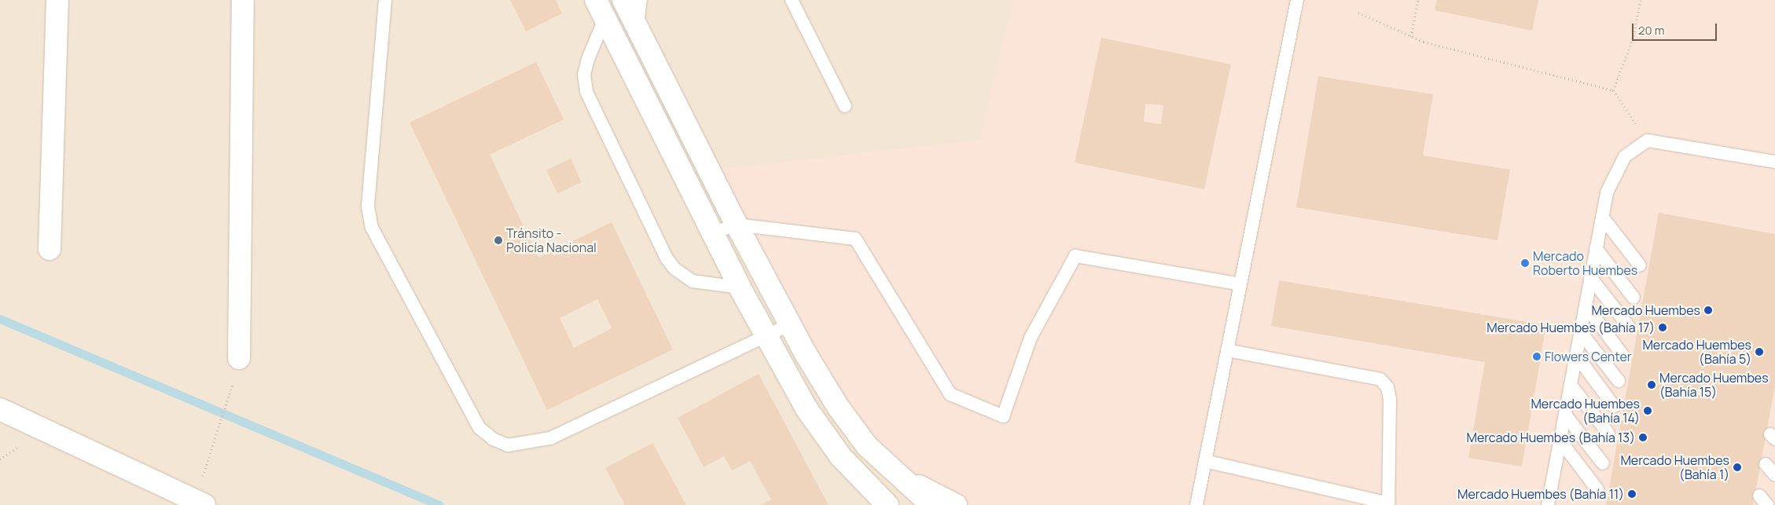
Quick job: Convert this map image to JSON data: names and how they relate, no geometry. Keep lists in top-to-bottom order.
{
  "places": [
    "Tránsito - Policía Nacional",
    "Mercado Roberto Huembes",
    "Mercado Huembes",
    "Mercado Huembes (Bahía 17)",
    "Mercado Huembes (Bahía 5)",
    "Flowers Center",
    "Mercado Huembes (Bahía 15)",
    "Mercado Huembes (Bahía 14)",
    "Mercado Huembes (Bahía 13)",
    "Mercado Huembes (Bahía 1)",
    "Mercado Huembes (Bahía 11)"
  ],
  "scale_bar": "20 m"
}
